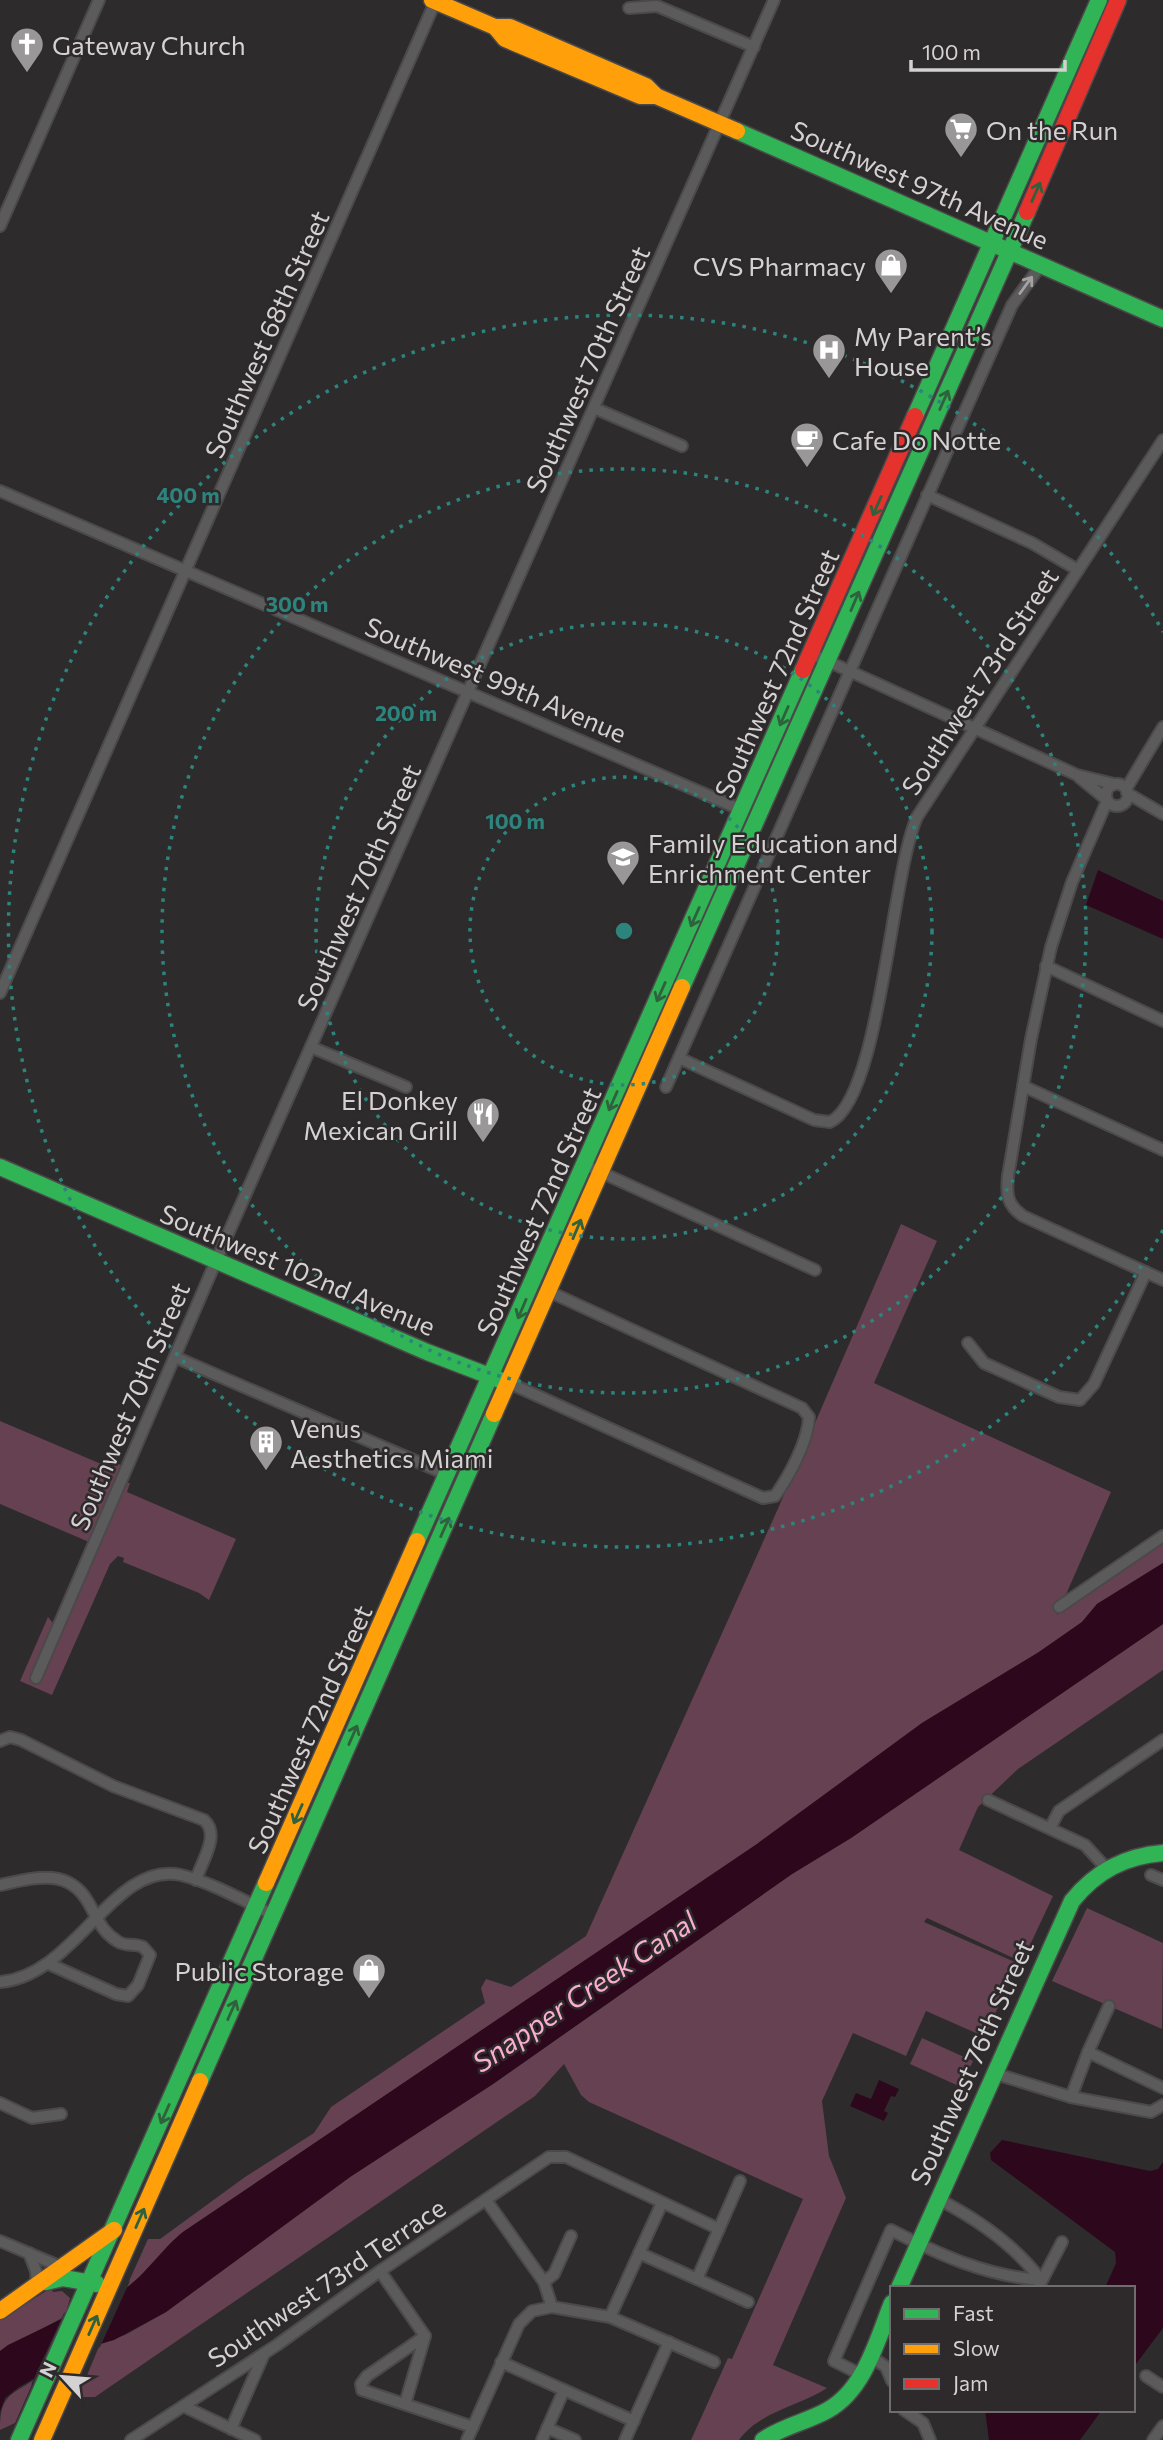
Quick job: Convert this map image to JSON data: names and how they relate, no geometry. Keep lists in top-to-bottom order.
{
  "streets": {
    "main road": [
      "Southwest 97th Avenue",
      "Southwest 72nd Street",
      "Southwest 102nd Avenue",
      "Southwest 76th Street"
    ],
    "street": [
      "Southwest 68th Street",
      "Southwest 70th Street",
      "Southwest 99th Avenue",
      "Southwest 73rd Street",
      "Southwest 73rd Terrace"
    ]
  },
  "crossings": [
    ["Southwest 97th Avenue", "Southwest 68th Street"],
    ["Southwest 97th Avenue", "Southwest 70th Street"],
    ["Southwest 97th Avenue", "Southwest 72nd Street"],
    ["Southwest 68th Street", "Southwest 99th Avenue"],
    ["Southwest 70th Street", "Southwest 99th Avenue"],
    ["Southwest 70th Street", "Southwest 102nd Avenue"],
    ["Southwest 72nd Street", "Southwest 99th Avenue"],
    ["Southwest 72nd Street", "Southwest 102nd Avenue"]
  ],
  "water": ["Snapper Creek Canal"],
  "places": {
    "church": ["Gateway Church"],
    "supermarket": ["On the Run"],
    "shop": ["CVS Pharmacy", "Public Storage"],
    "hospital": ["My Parent’s House"],
    "cafe": ["Cafe Do Notte"],
    "school or university": ["Family Education and Enrichment Center"],
    "restaurant": ["El Donkey Mexican Grill"],
    "building": ["Venus Aesthetics Miami"]
  },
  "legend": ["Fast", "Slow", "Jam"],
  "scale_bar": "100 m",
  "north": "top left",
  "rings": [
    "400 m",
    "300 m",
    "200 m",
    "100 m"
  ]
}
